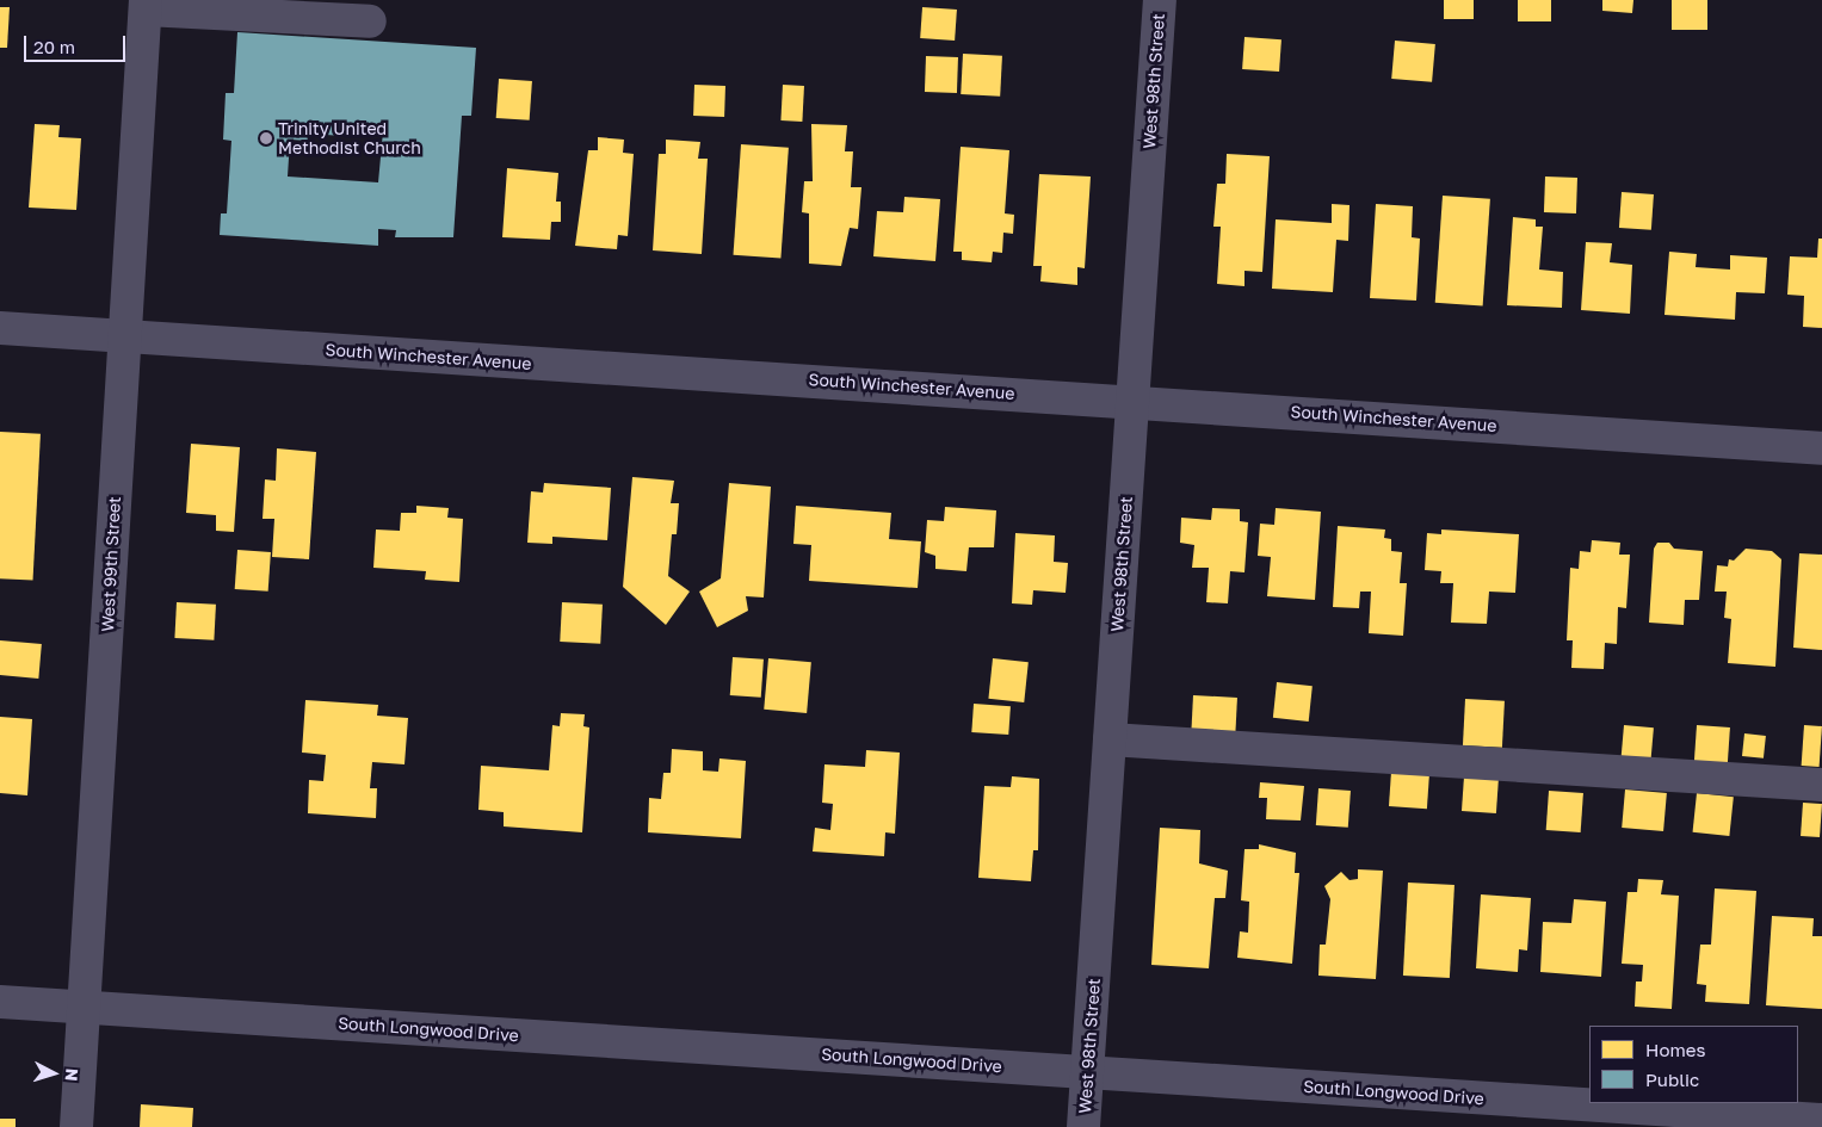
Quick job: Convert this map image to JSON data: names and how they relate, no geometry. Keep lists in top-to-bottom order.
{
  "streets": {
    "street": [
      "West 98th Street",
      "South Winchester Avenue",
      "West 99th Street",
      "South Longwood Drive"
    ]
  },
  "crossings": [
    ["West 98th Street", "South Winchester Avenue"],
    ["West 98th Street", "South Longwood Drive"],
    ["South Winchester Avenue", "West 99th Street"],
    ["West 99th Street", "South Longwood Drive"]
  ],
  "places": ["Trinity United Methodist Church"],
  "legend": ["Homes", "Public"],
  "scale_bar": "20 m",
  "north": "right"
}
